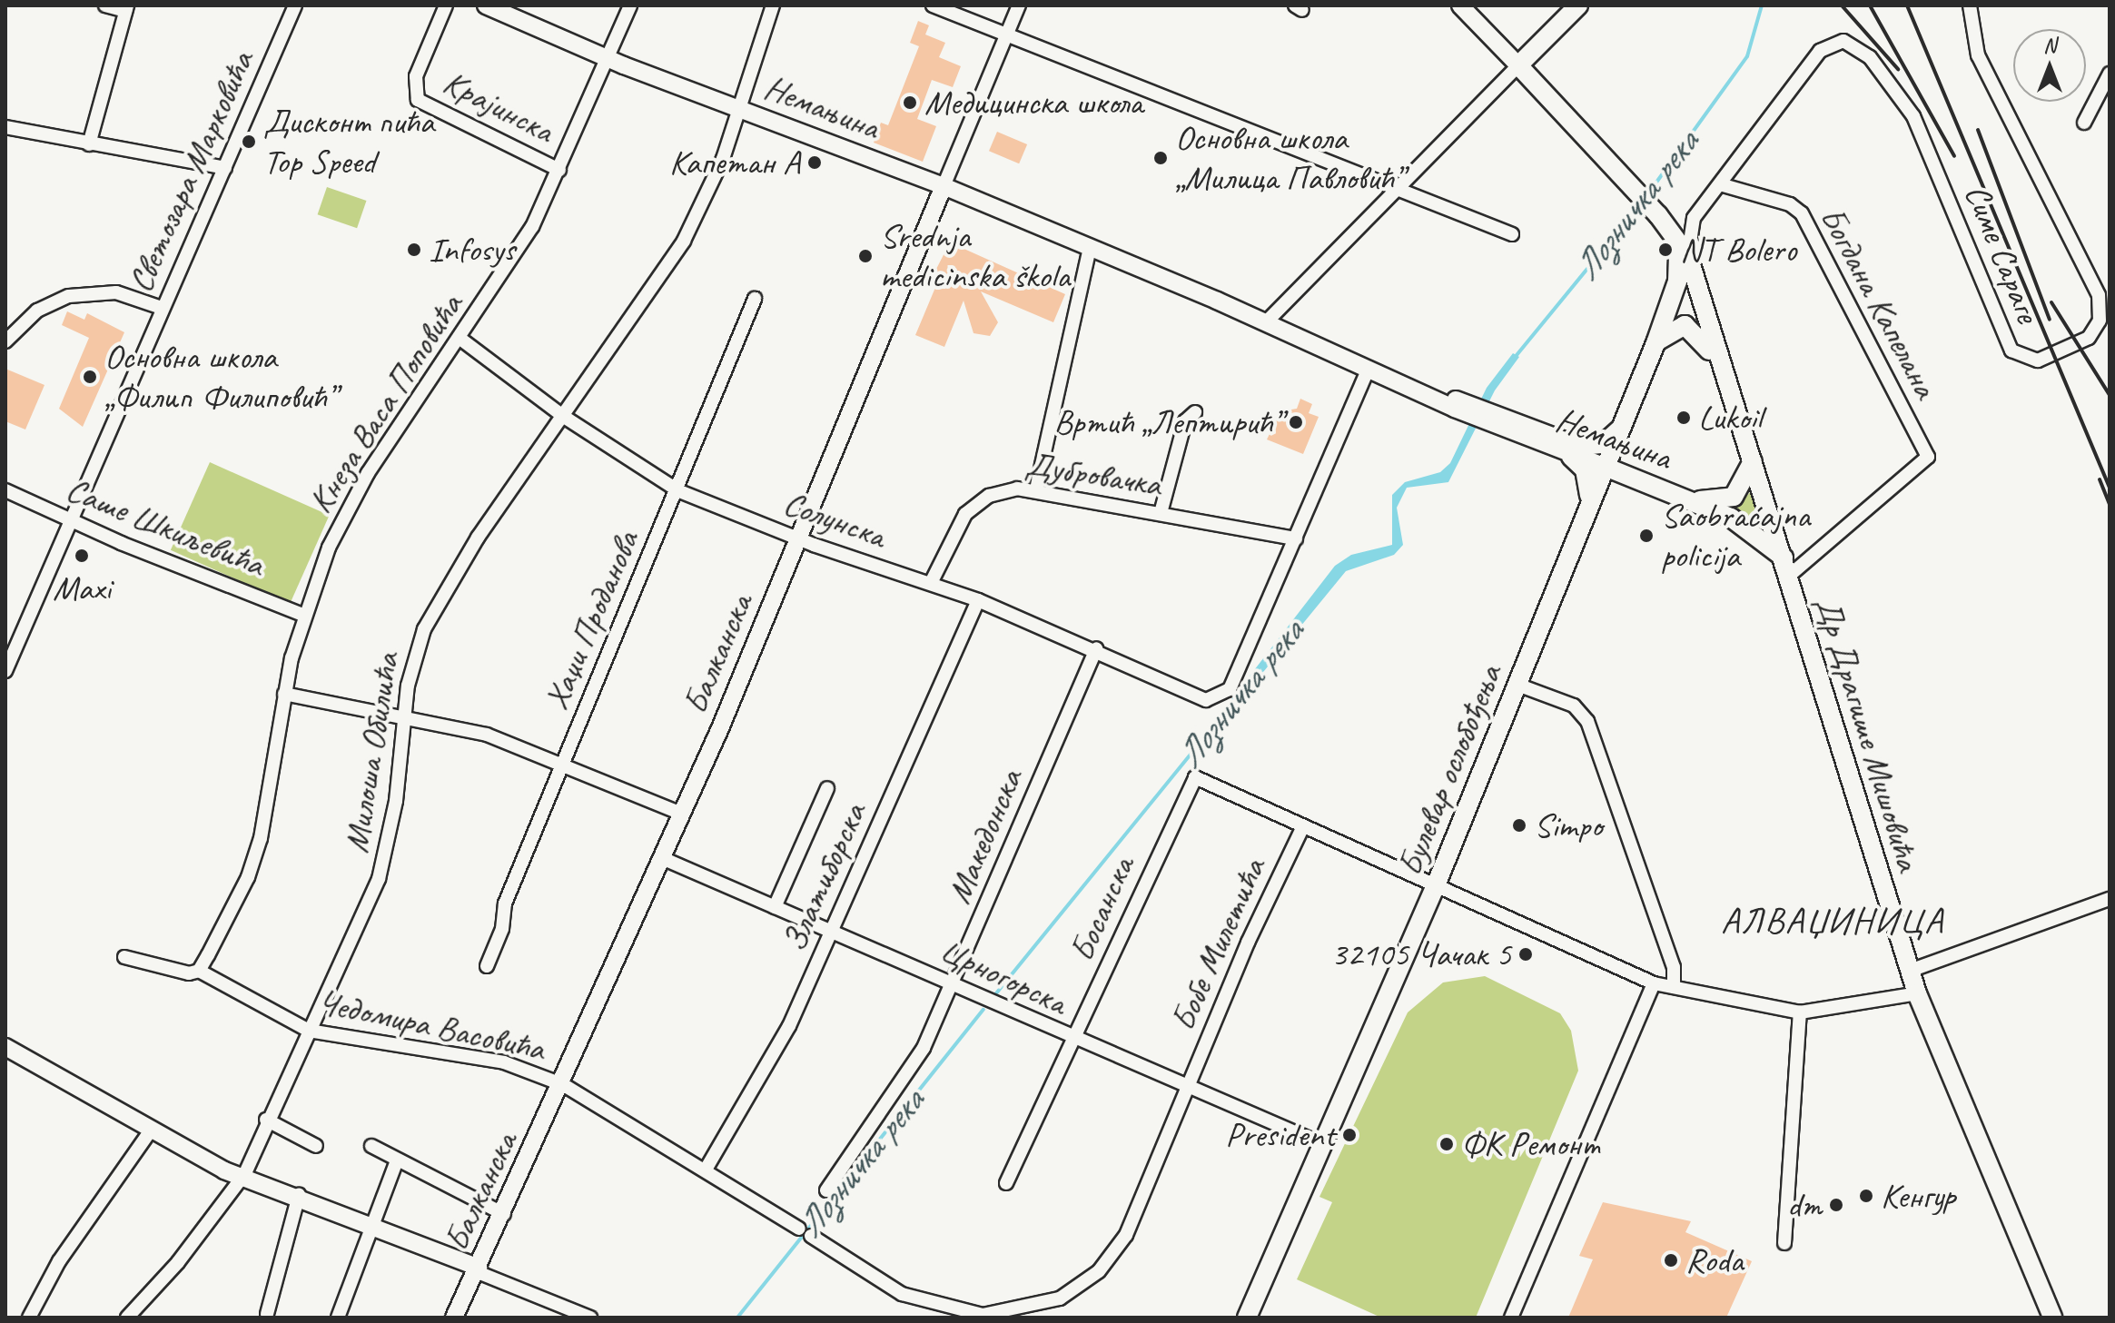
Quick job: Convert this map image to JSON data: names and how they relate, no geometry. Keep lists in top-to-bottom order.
{
  "streets": {
    "main road": ["Немањина", "Др Драгише Мишовића", "Булевар ослобођења"],
    "street": [
      "Крајинска",
      "Светозара Марковића",
      "Симе Сараге",
      "Богдана Капелана",
      "Кнеза Васа Поповића",
      "Дубровачка",
      "Солунска",
      "Саше Шкиљевића",
      "Хаџи Проданова",
      "Балканска",
      "Милоша Обилића",
      "Македонска",
      "Златиборска",
      "Босанска",
      "Бобе Милетића",
      "Црногорска",
      "Чедомира Васовића"
    ]
  },
  "crossings": [
    ["Крајинска", "Кнеза Васа Поповића"],
    ["Немањина", "Кнеза Васа Поповића"],
    ["Немањина", "Балканска"],
    ["Немањина", "Др Драгише Мишовића"],
    ["Немањина", "Милоша Обилића"],
    ["Немањина", "Булевар ослобођења"],
    ["Светозара Марковића", "Саше Шкиљевића"],
    ["Симе Сараге", "Богдана Капелана"],
    ["Симе Сараге", "Др Драгише Мишовића"],
    ["Симе Сараге", "Булевар ослобођења"],
    ["Богдана Капелана", "Др Драгише Мишовића"],
    ["Кнеза Васа Поповића", "Солунска"],
    ["Кнеза Васа Поповића", "Саше Шкиљевића"],
    ["Кнеза Васа Поповића", "Чедомира Васовића"],
    ["Дубровачка", "Солунска"],
    ["Солунска", "Хаџи Проданова"],
    ["Солунска", "Балканска"],
    ["Солунска", "Милоша Обилића"],
    ["Солунска", "Македонска"],
    ["Солунска", "Златиборска"],
    ["Балканска", "Црногорска"],
    ["Балканска", "Чедомира Васовића"],
    ["Др Драгише Мишовића", "Булевар ослобођења"],
    ["Милоша Обилића", "Чедомира Васовића"],
    ["Булевар ослобођења", "Црногорска"],
    ["Македонска", "Црногорска"],
    ["Златиборска", "Црногорска"],
    ["Златиборска", "Чедомира Васовића"],
    ["Босанска", "Бобе Милетића"],
    ["Босанска", "Црногорска"],
    ["Бобе Милетића", "Црногорска"],
    ["Бобе Милетића", "Чедомира Васовића"],
    ["Црногорска", "Чедомира Васовића"]
  ],
  "districts": ["АЛВАЏИНИЦА"],
  "water": ["Лозничка река"],
  "places": [
    "Медицинска школа",
    "Дисконт пића Top Speed",
    "Основна школа „Милица Павловић”",
    "Капетан А",
    "Infosys",
    "NT Bolero",
    "Srednja medicinska škola",
    "Основна школа „Филип Филиповић”",
    "Lukoil",
    "Вртић „Лептирић”",
    "Saobraćajna policija",
    "Maxi",
    "Simpo",
    "32105 Чачак 5",
    "President",
    "ФК Ремонт",
    "Кенгур",
    "dm",
    "Roda"
  ],
  "north": "top"
}
